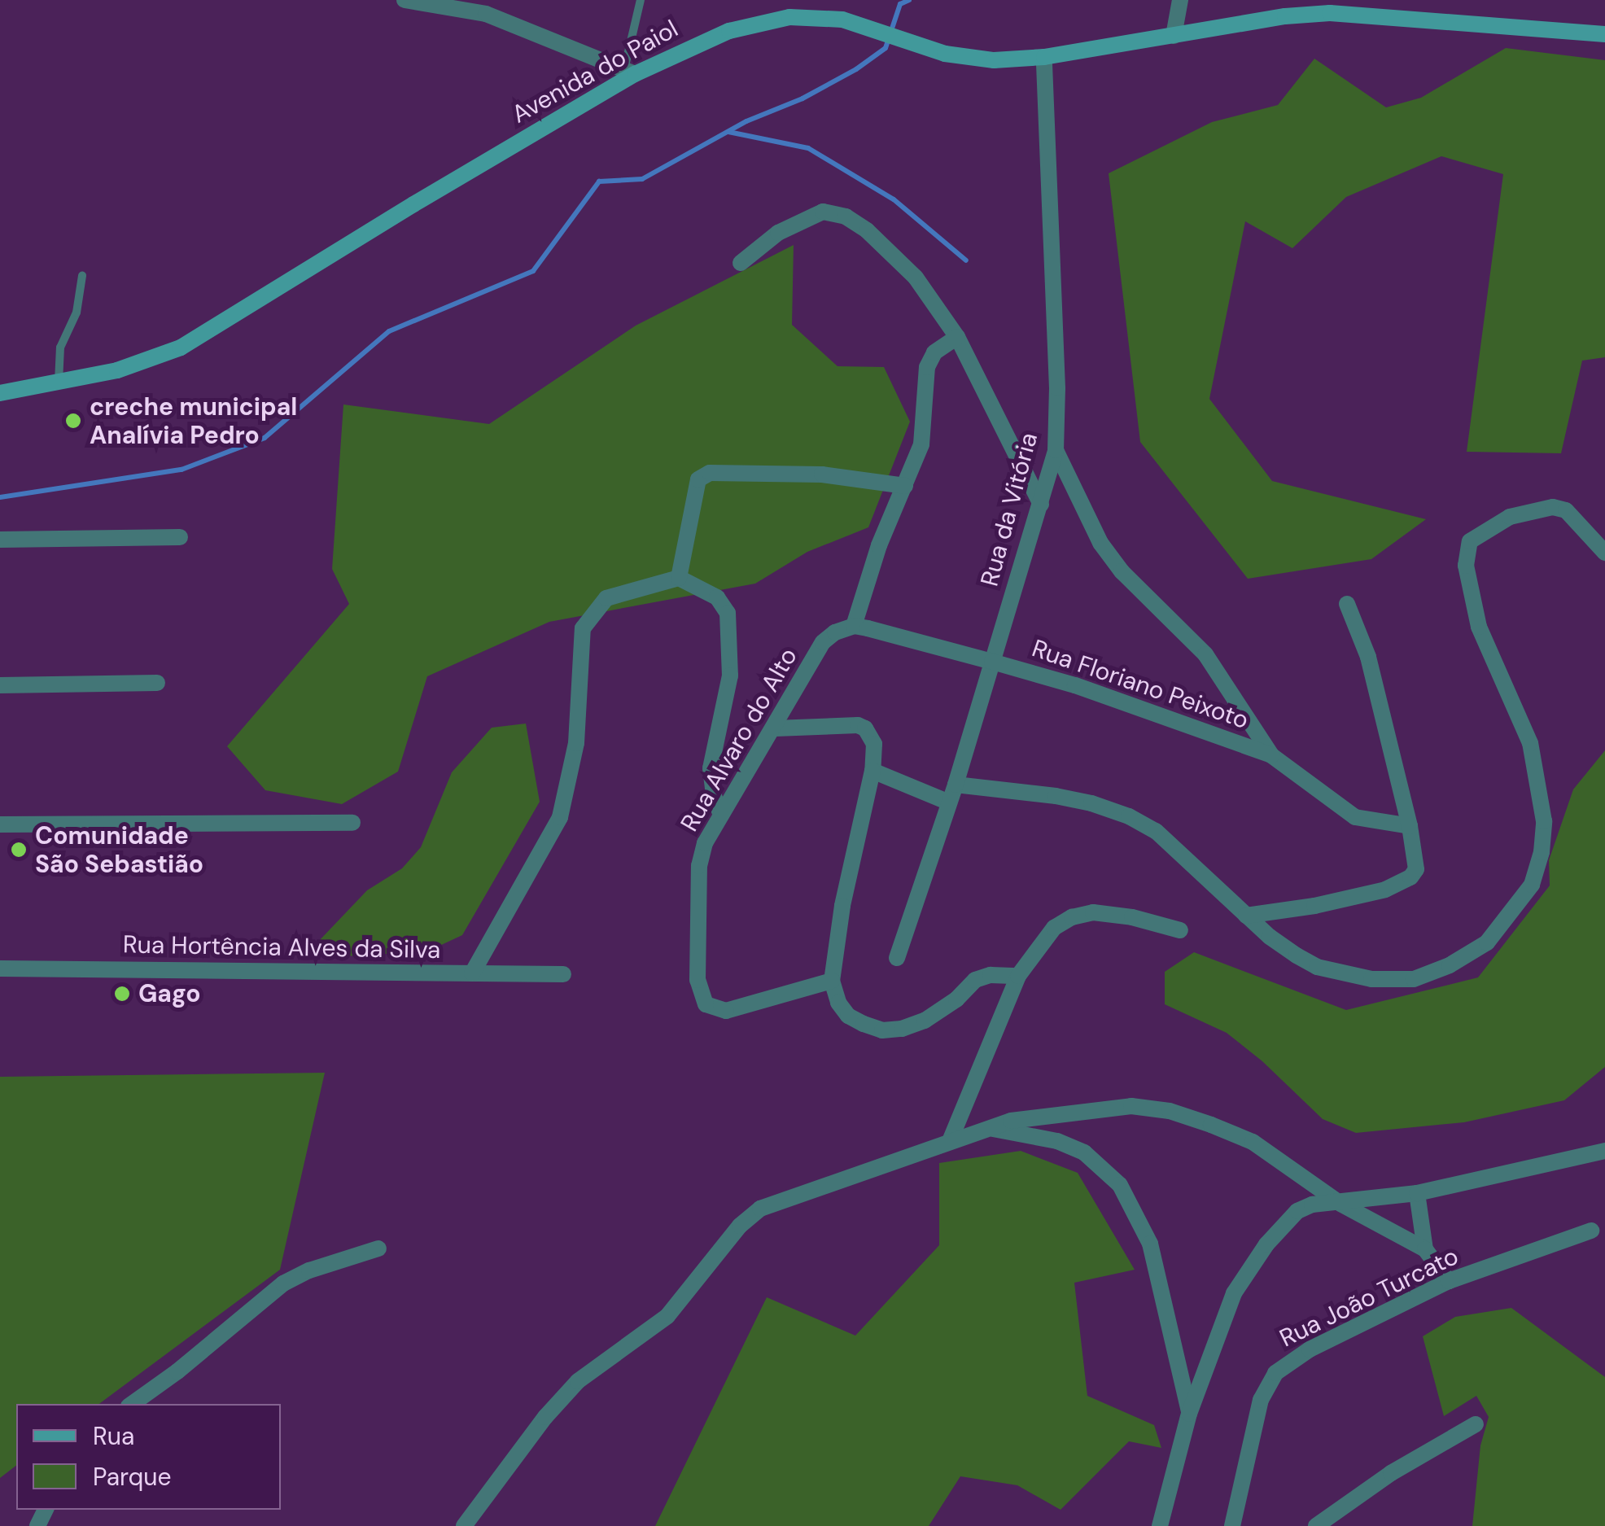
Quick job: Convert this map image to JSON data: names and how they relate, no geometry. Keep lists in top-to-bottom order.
{
  "streets": {
    "street": [
      "Avenida do Paiol",
      "Rua da Vitória",
      "Rua Floriano Peixoto",
      "Rua Alvaro do Alto",
      "Rua Hortência Alves da Silva",
      "Rua João Turcato"
    ]
  },
  "crossings": [
    ["Avenida do Paiol", "Rua da Vitória"],
    ["Rua da Vitória", "Rua Floriano Peixoto"]
  ],
  "places": ["creche municipal Analívia Pedro", "Comunidade São Sebastião", "Gago"],
  "legend": ["Rua", "Parque"]
}
